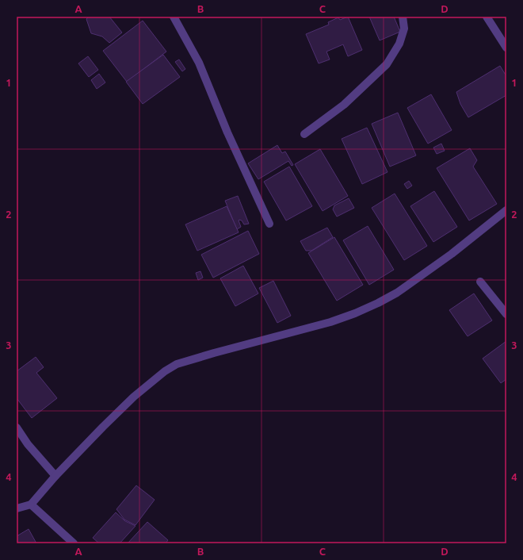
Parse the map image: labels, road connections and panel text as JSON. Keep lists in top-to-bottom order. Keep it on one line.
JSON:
{"grid":{"columns":["A","B","C","D"],"rows":["1","2","3","4"]}}
